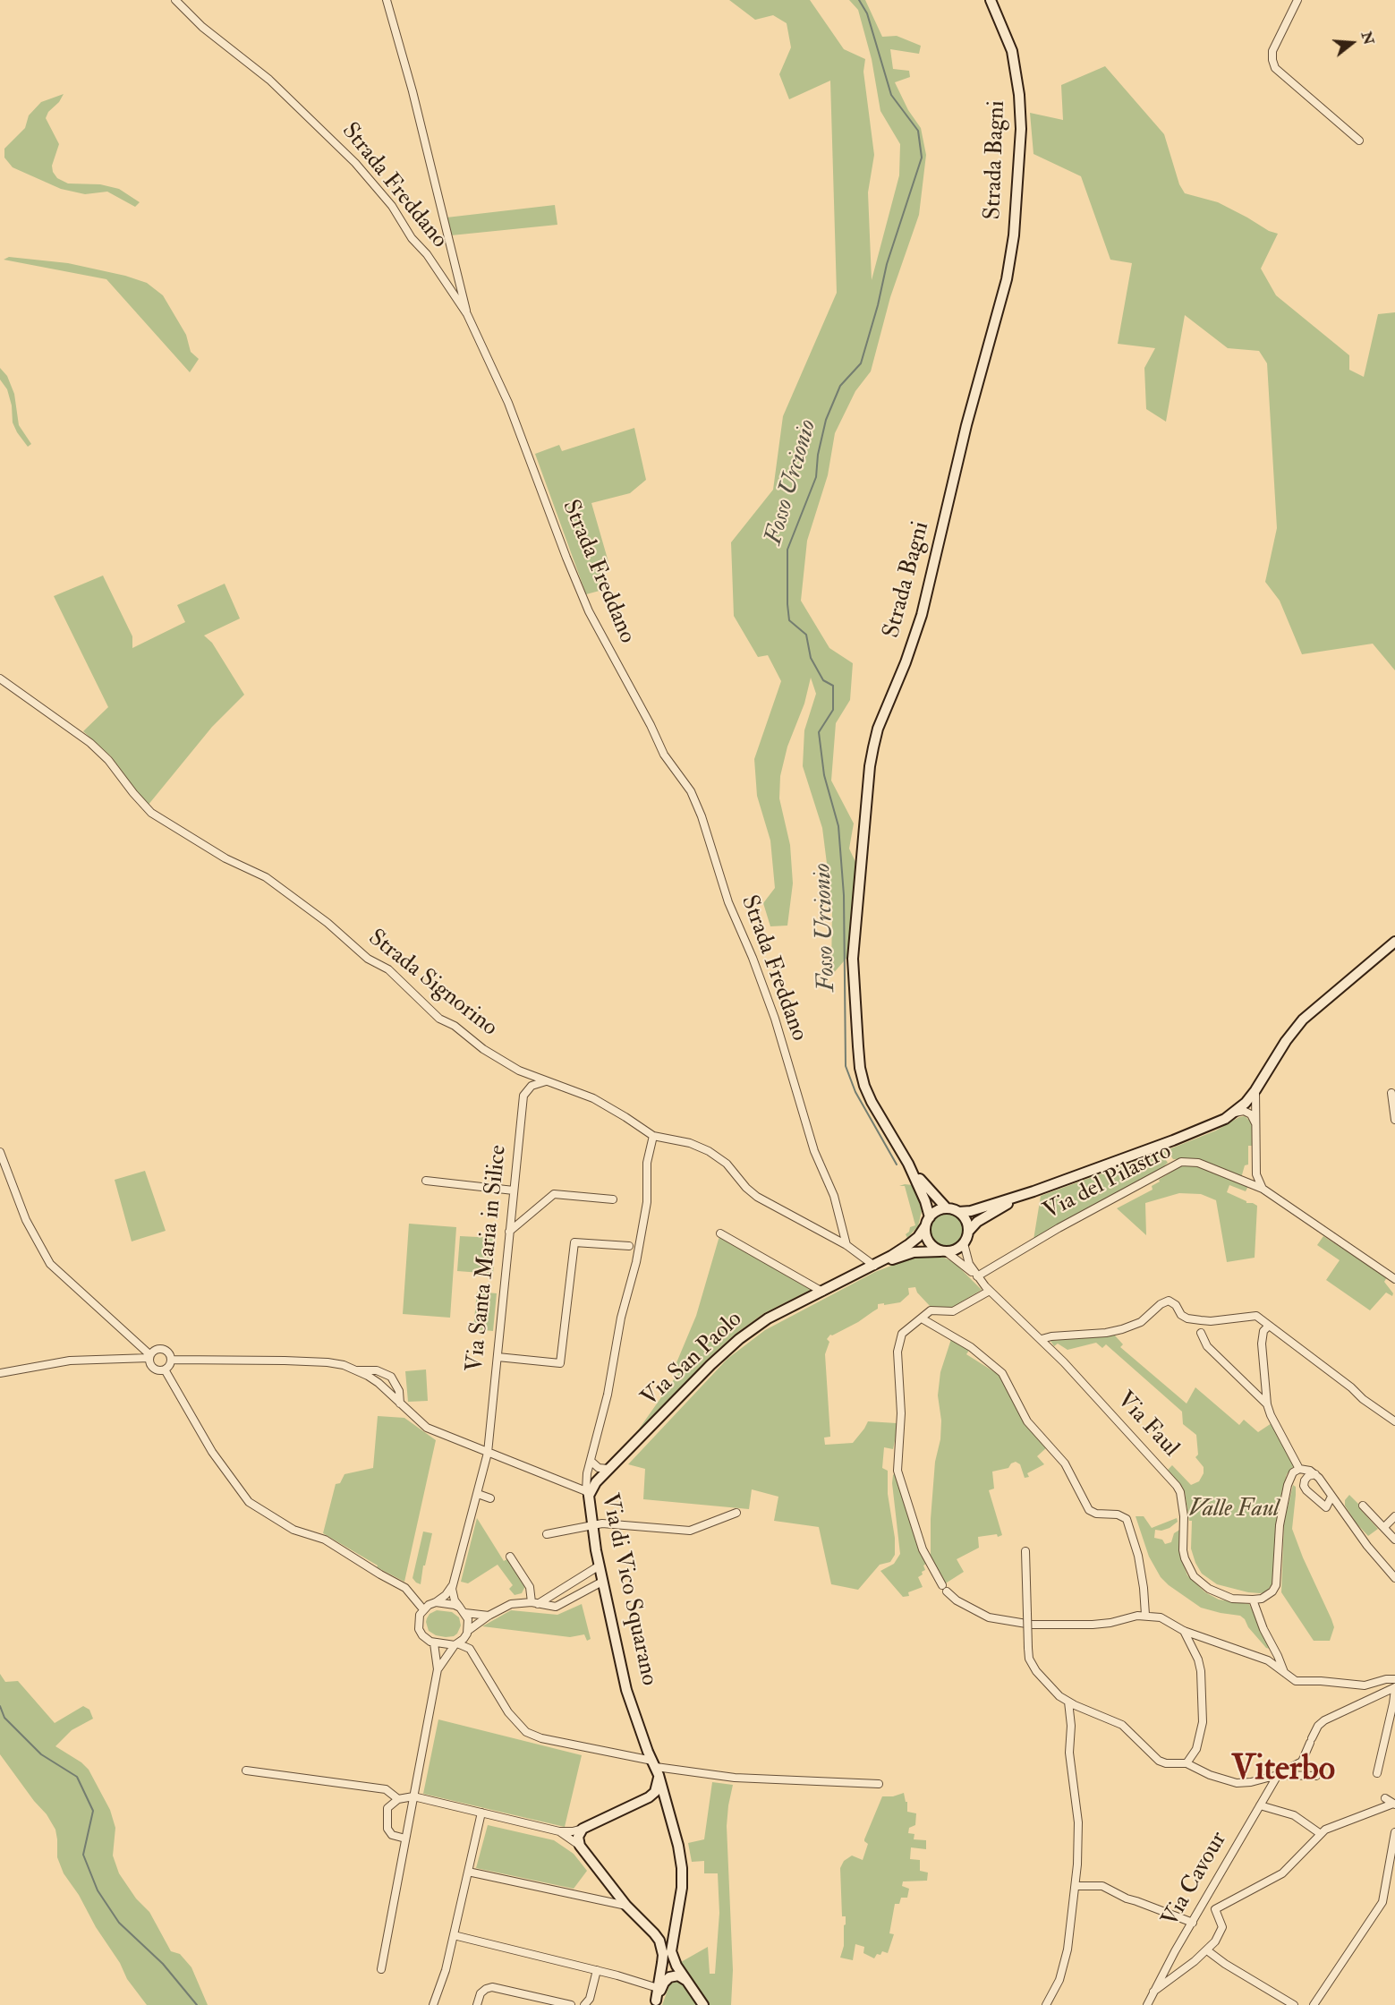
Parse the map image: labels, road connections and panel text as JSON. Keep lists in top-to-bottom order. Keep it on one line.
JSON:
{"streets":{"main road":["Strada Bagni","Via San Paolo","Via di Vico Squarano"],"street":["Strada Freddano","Strada Signorino","Via del Pilastro","Via Santa Maria in Silice","Via Faul","Via Cavour"]},"crossings":[["Strada Bagni","Via San Paolo"],["Strada Bagni","Via Faul"],["Strada Freddano","Strada Signorino"],["Strada Signorino","Via Santa Maria in Silice"],["Strada Signorino","Via San Paolo"],["Strada Signorino","Via di Vico Squarano"],["Via del Pilastro","Via Faul"],["Via San Paolo","Via Faul"],["Via San Paolo","Via di Vico Squarano"]],"districts":["Viterbo"],"water":["Fosso Urcionio"],"parks":["Valle Faul"],"north":"right"}
